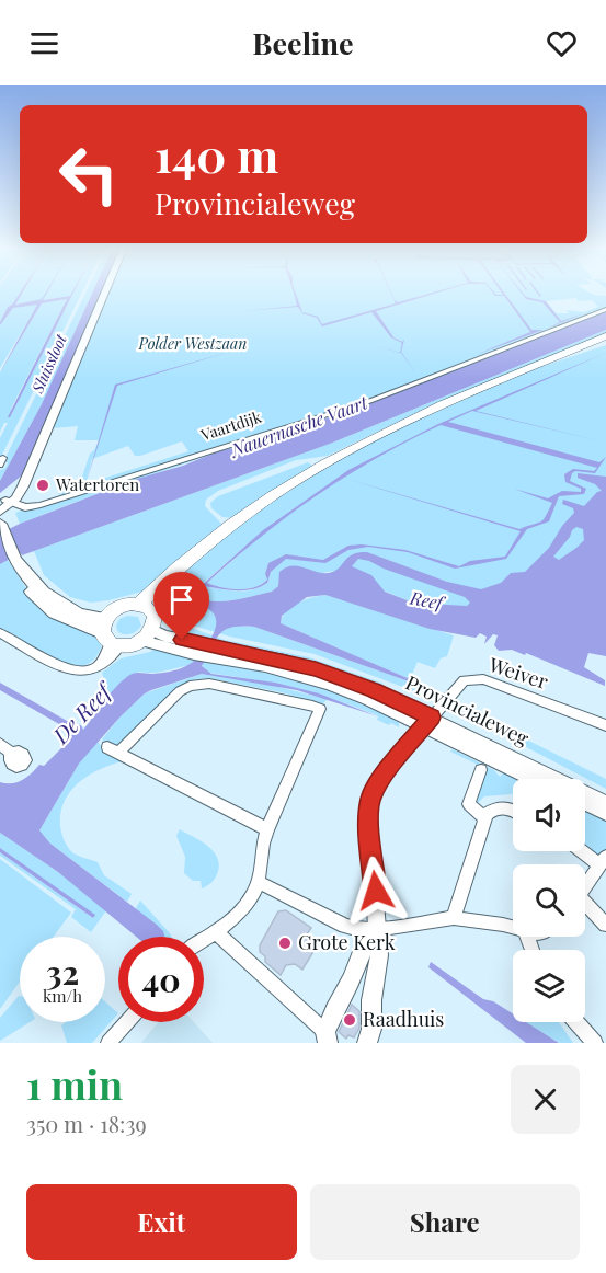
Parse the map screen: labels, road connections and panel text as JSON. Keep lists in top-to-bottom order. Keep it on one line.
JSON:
{"streets":{"street":["Vaartdijk","Weiver","Provincialeweg"]},"crossings":[["Weiver","Provincialeweg"]],"water":["Sluissloot","Nauernasche Vaart","Reef","De Reef"],"parks":["Polder Westzaan"],"places":["Watertoren","Grote Kerk","Raadhuis"],"page":{"header":"Beeline","turn":["140 m","Provincialeweg"],"speed":"32 km/h","limit":"40","heading":["1 min","350 m · 18:39"],"buttons":["Exit","Share"]}}
